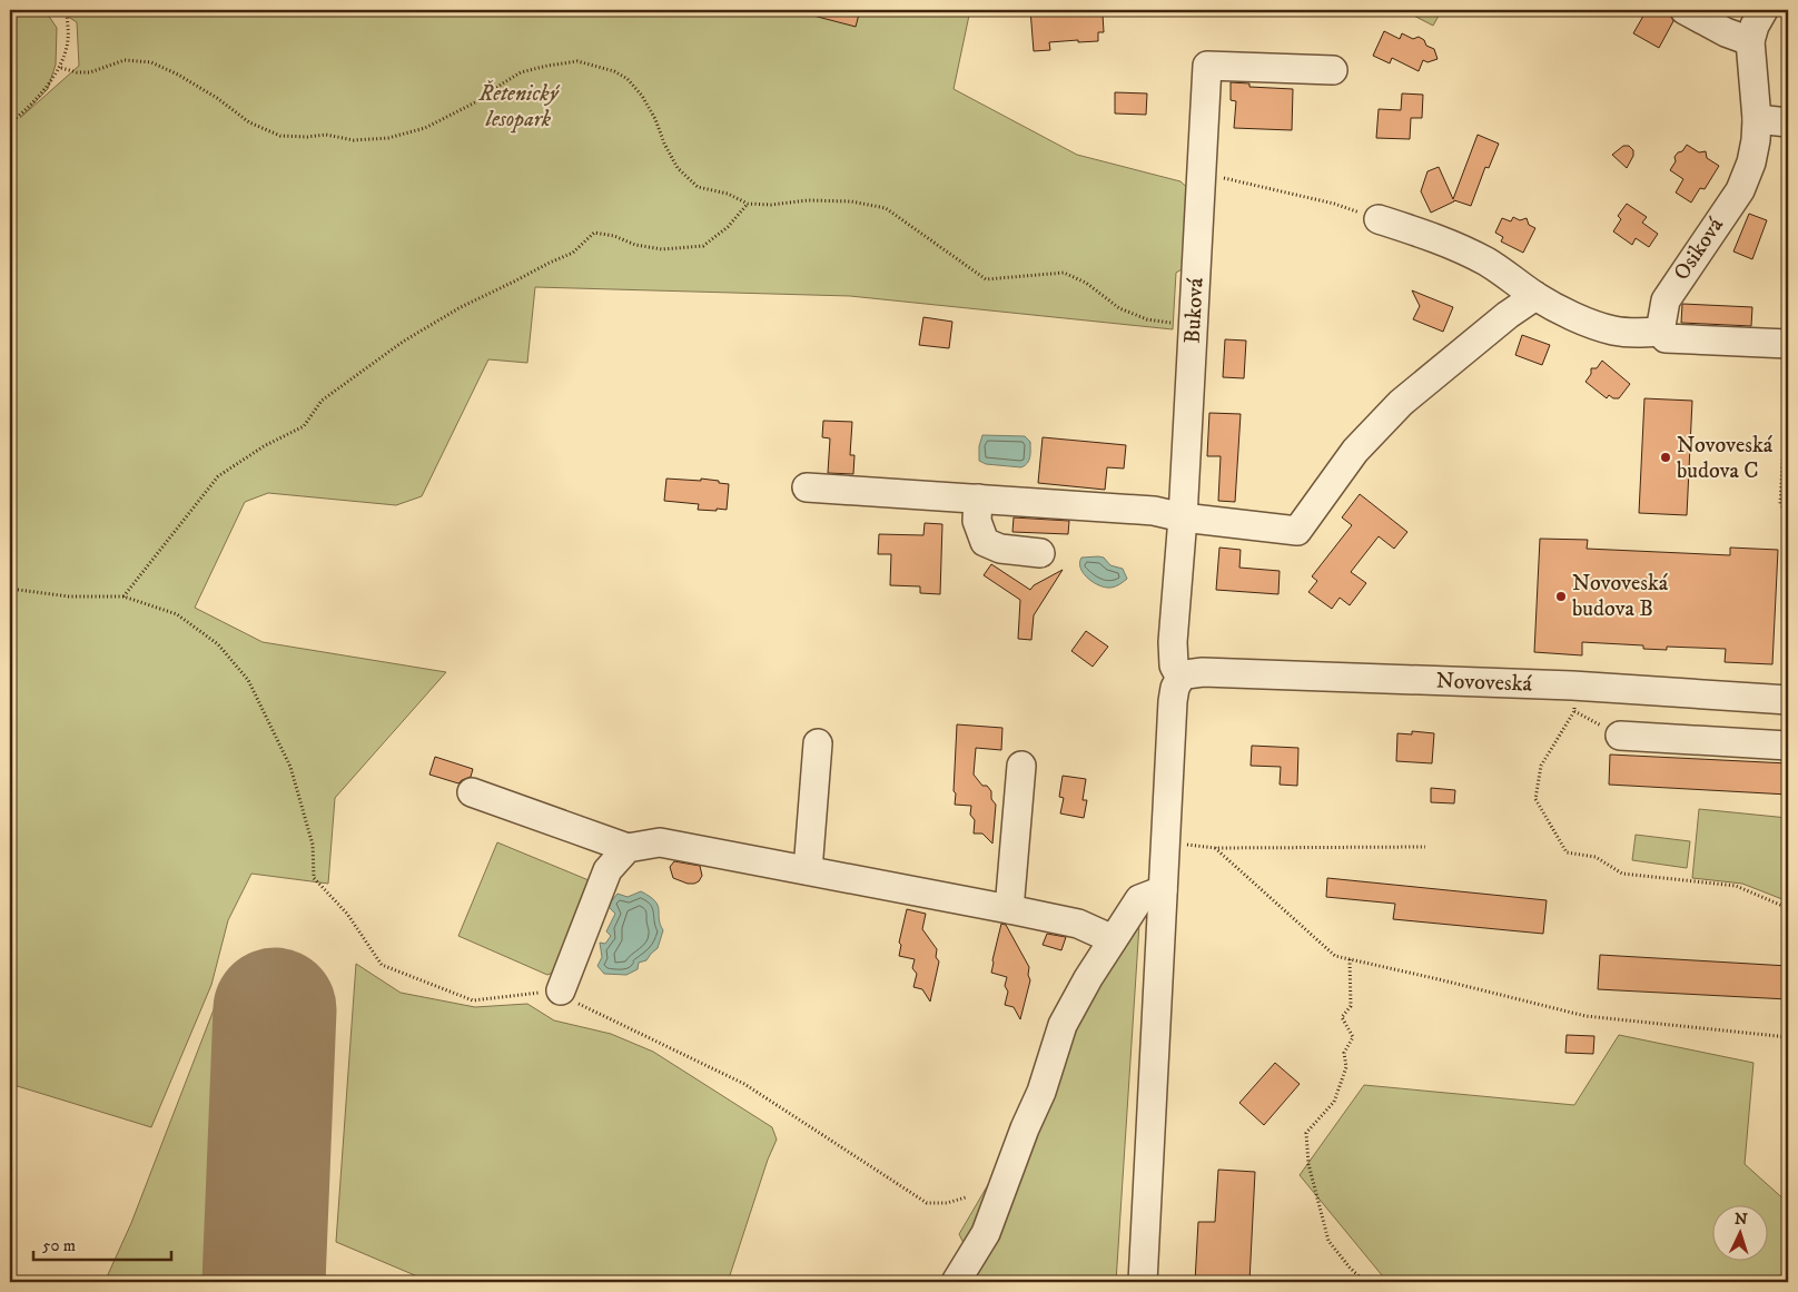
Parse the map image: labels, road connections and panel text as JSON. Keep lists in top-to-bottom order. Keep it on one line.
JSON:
{"streets":{"street":["Osiková","Buková","Novoveská"]},"crossings":[["Buková","Novoveská"]],"parks":["Řetenický lesopark"],"places":["Novoveská budova C","Novoveská budova B"],"scale_bar":"50 m","north":"top"}
